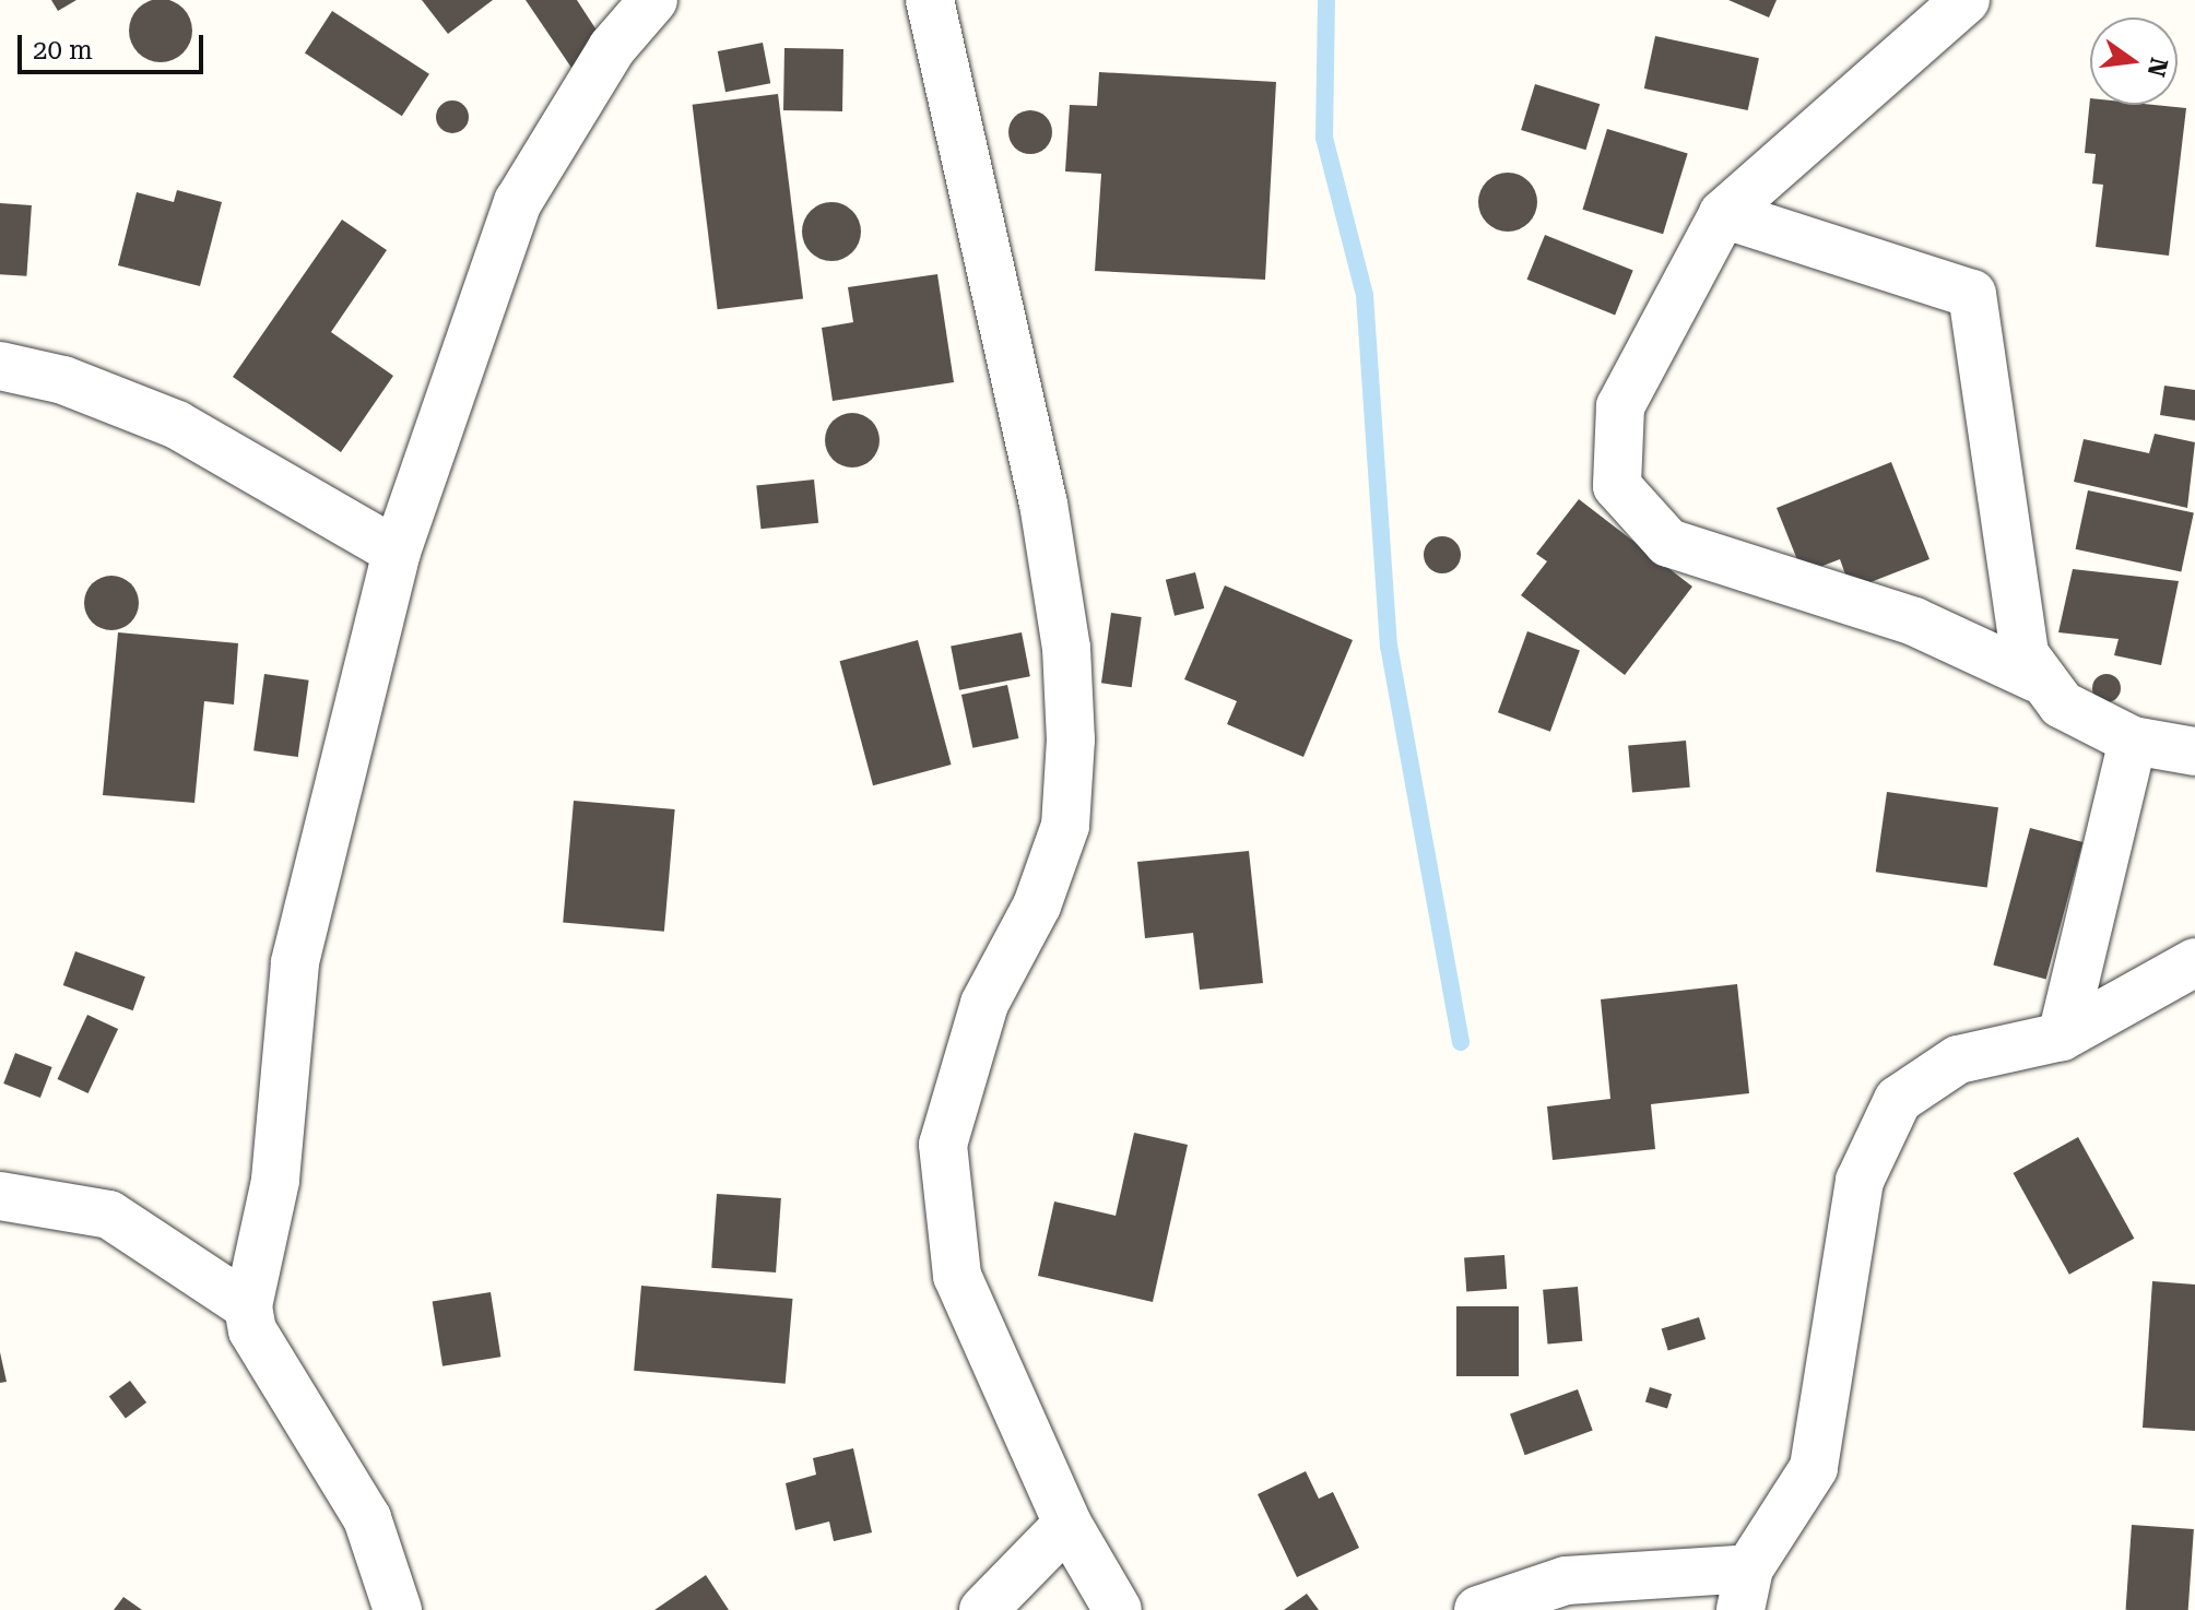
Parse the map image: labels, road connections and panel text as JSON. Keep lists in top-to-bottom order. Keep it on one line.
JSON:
{"scale_bar":"20 m","north":"right"}
